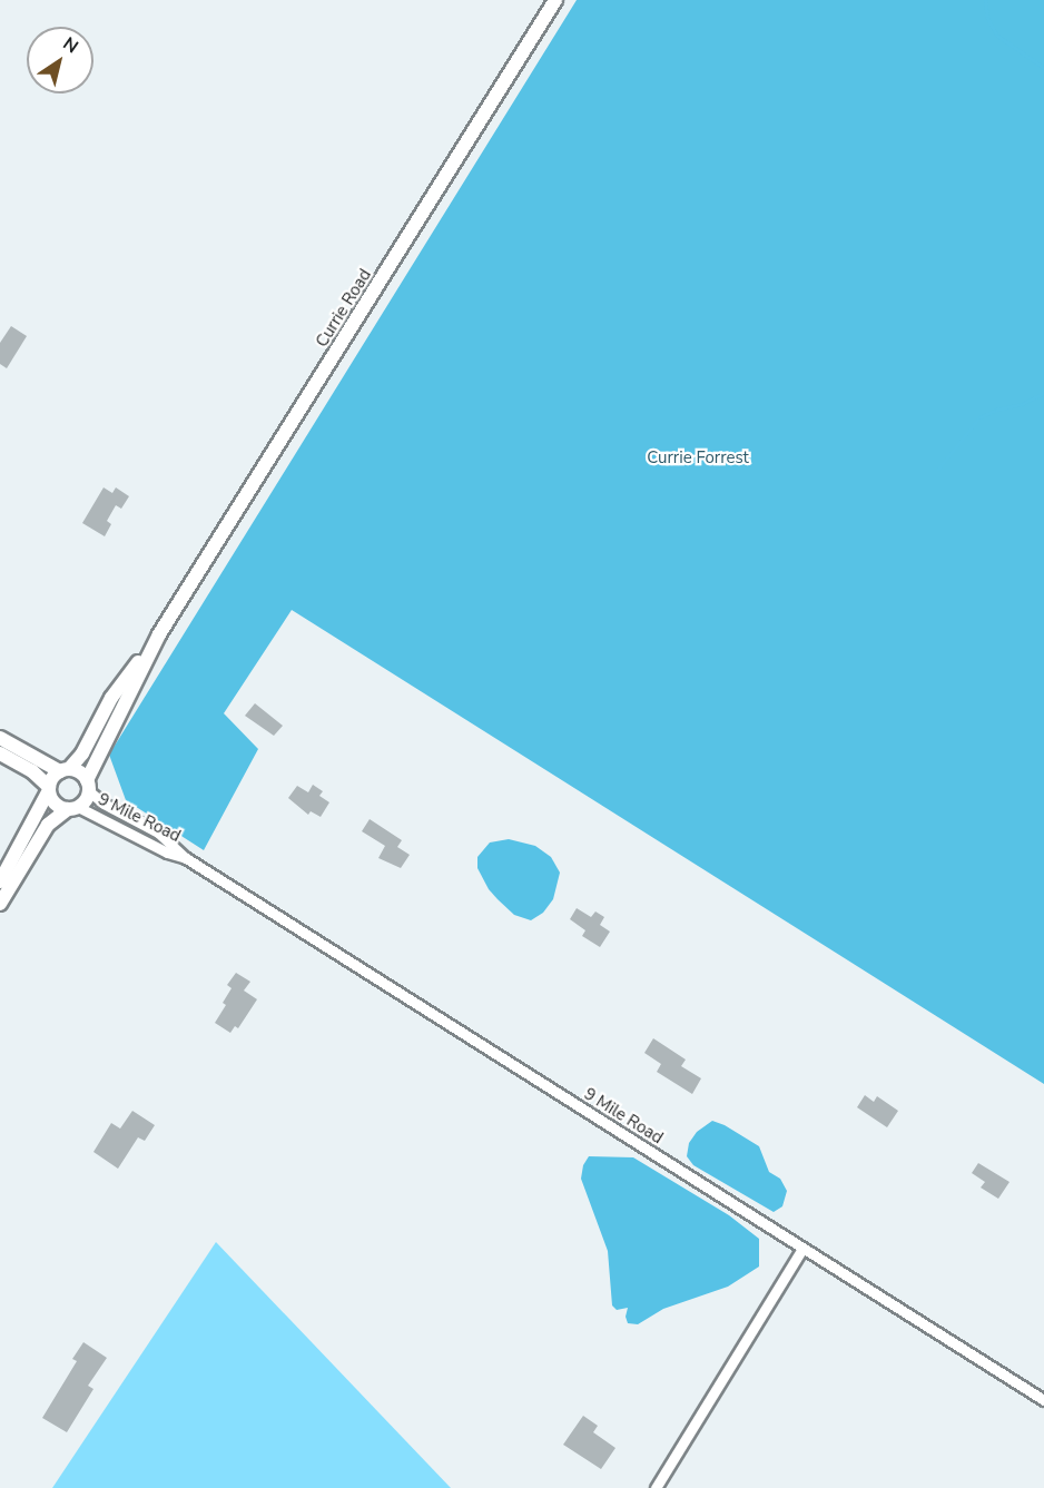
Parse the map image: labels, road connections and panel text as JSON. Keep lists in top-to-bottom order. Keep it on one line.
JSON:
{"streets":{"street":["Currie Road","9 Mile Road"]},"crossings":[["Currie Road","9 Mile Road"]],"parks":["Currie Forrest"],"north":"top right"}
